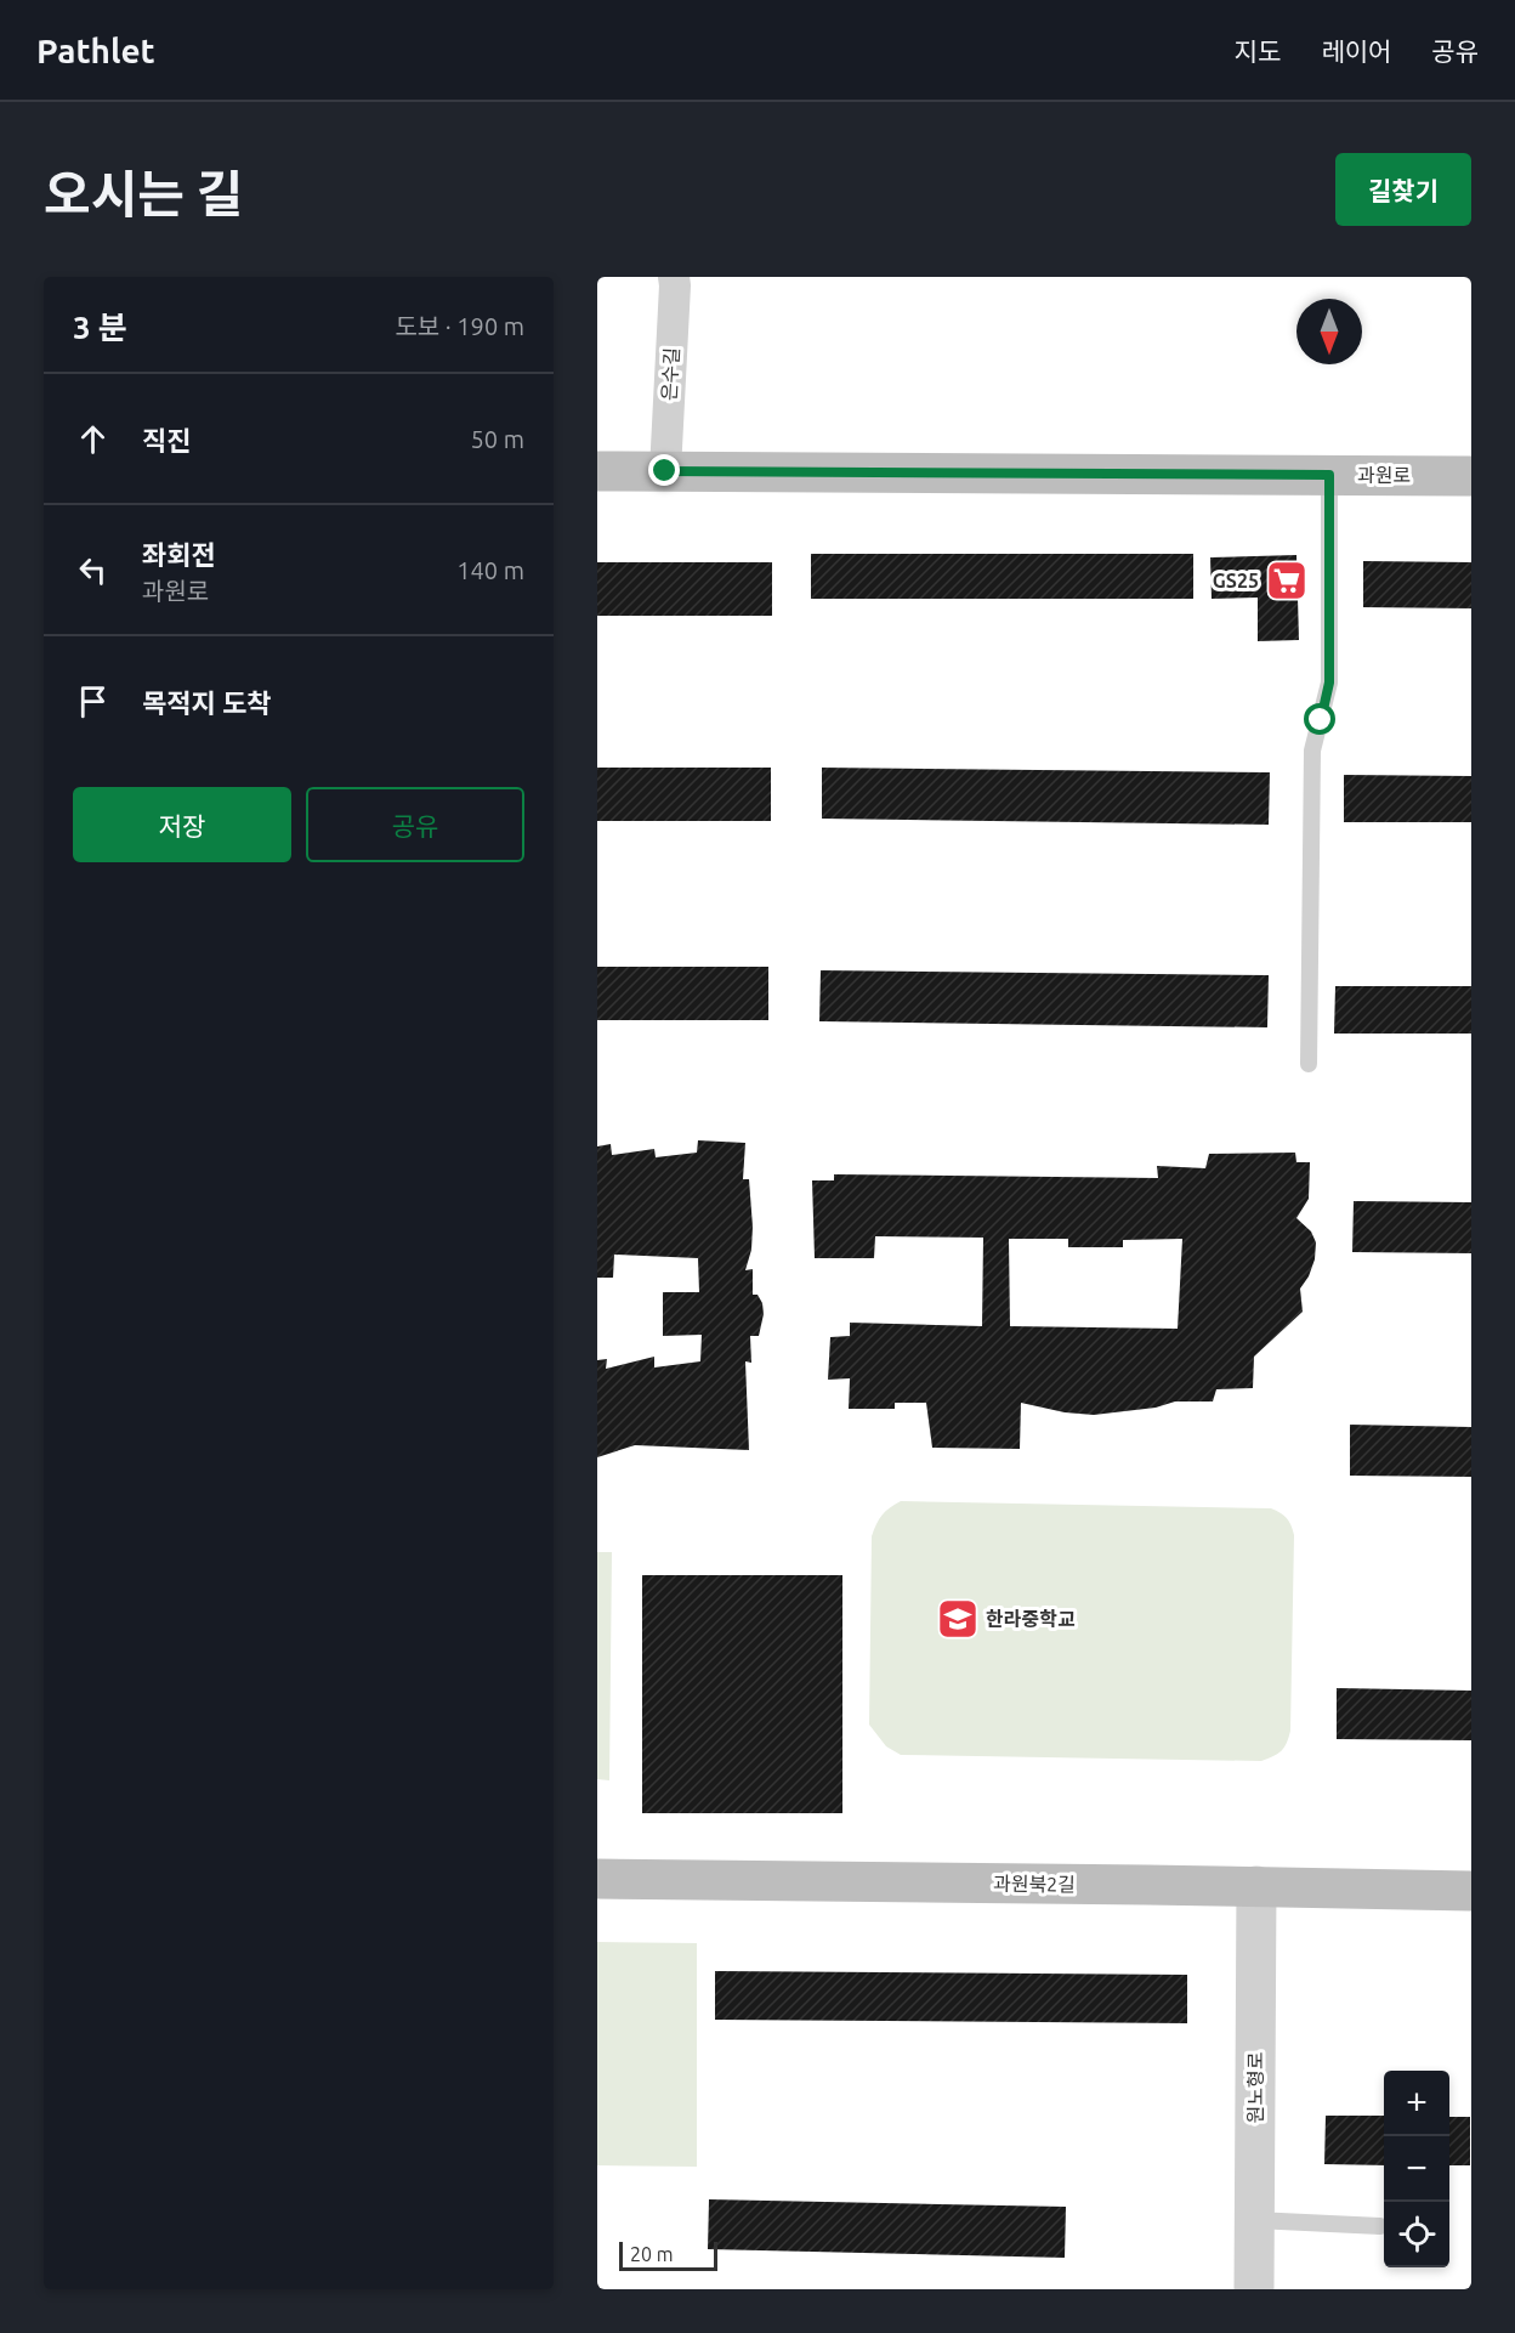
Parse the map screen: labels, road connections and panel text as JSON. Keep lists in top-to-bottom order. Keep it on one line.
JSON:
{"streets":{"main road":["과원로","과원북2길"],"street":["은수길","원노형로"]},"crossings":[["은수길","과원로"],["과원북2길","원노형로"]],"places":{"supermarket":["GS25"],"school or university":["한라중학교"]},"scale_bar":"20 m","north":"bottom","page":{"header":"Pathlet","nav":["지도","레이어","공유"],"title":"오시는 길","buttons":["길찾기",["저장","공유"]],"heading":["3 분","도보 · 190 m"],"list":[["직진","50 m"],["좌회전","과원로","140 m"],"목적지 도착"],"map_buttons":["+","−"],"scale":"20 m"}}
